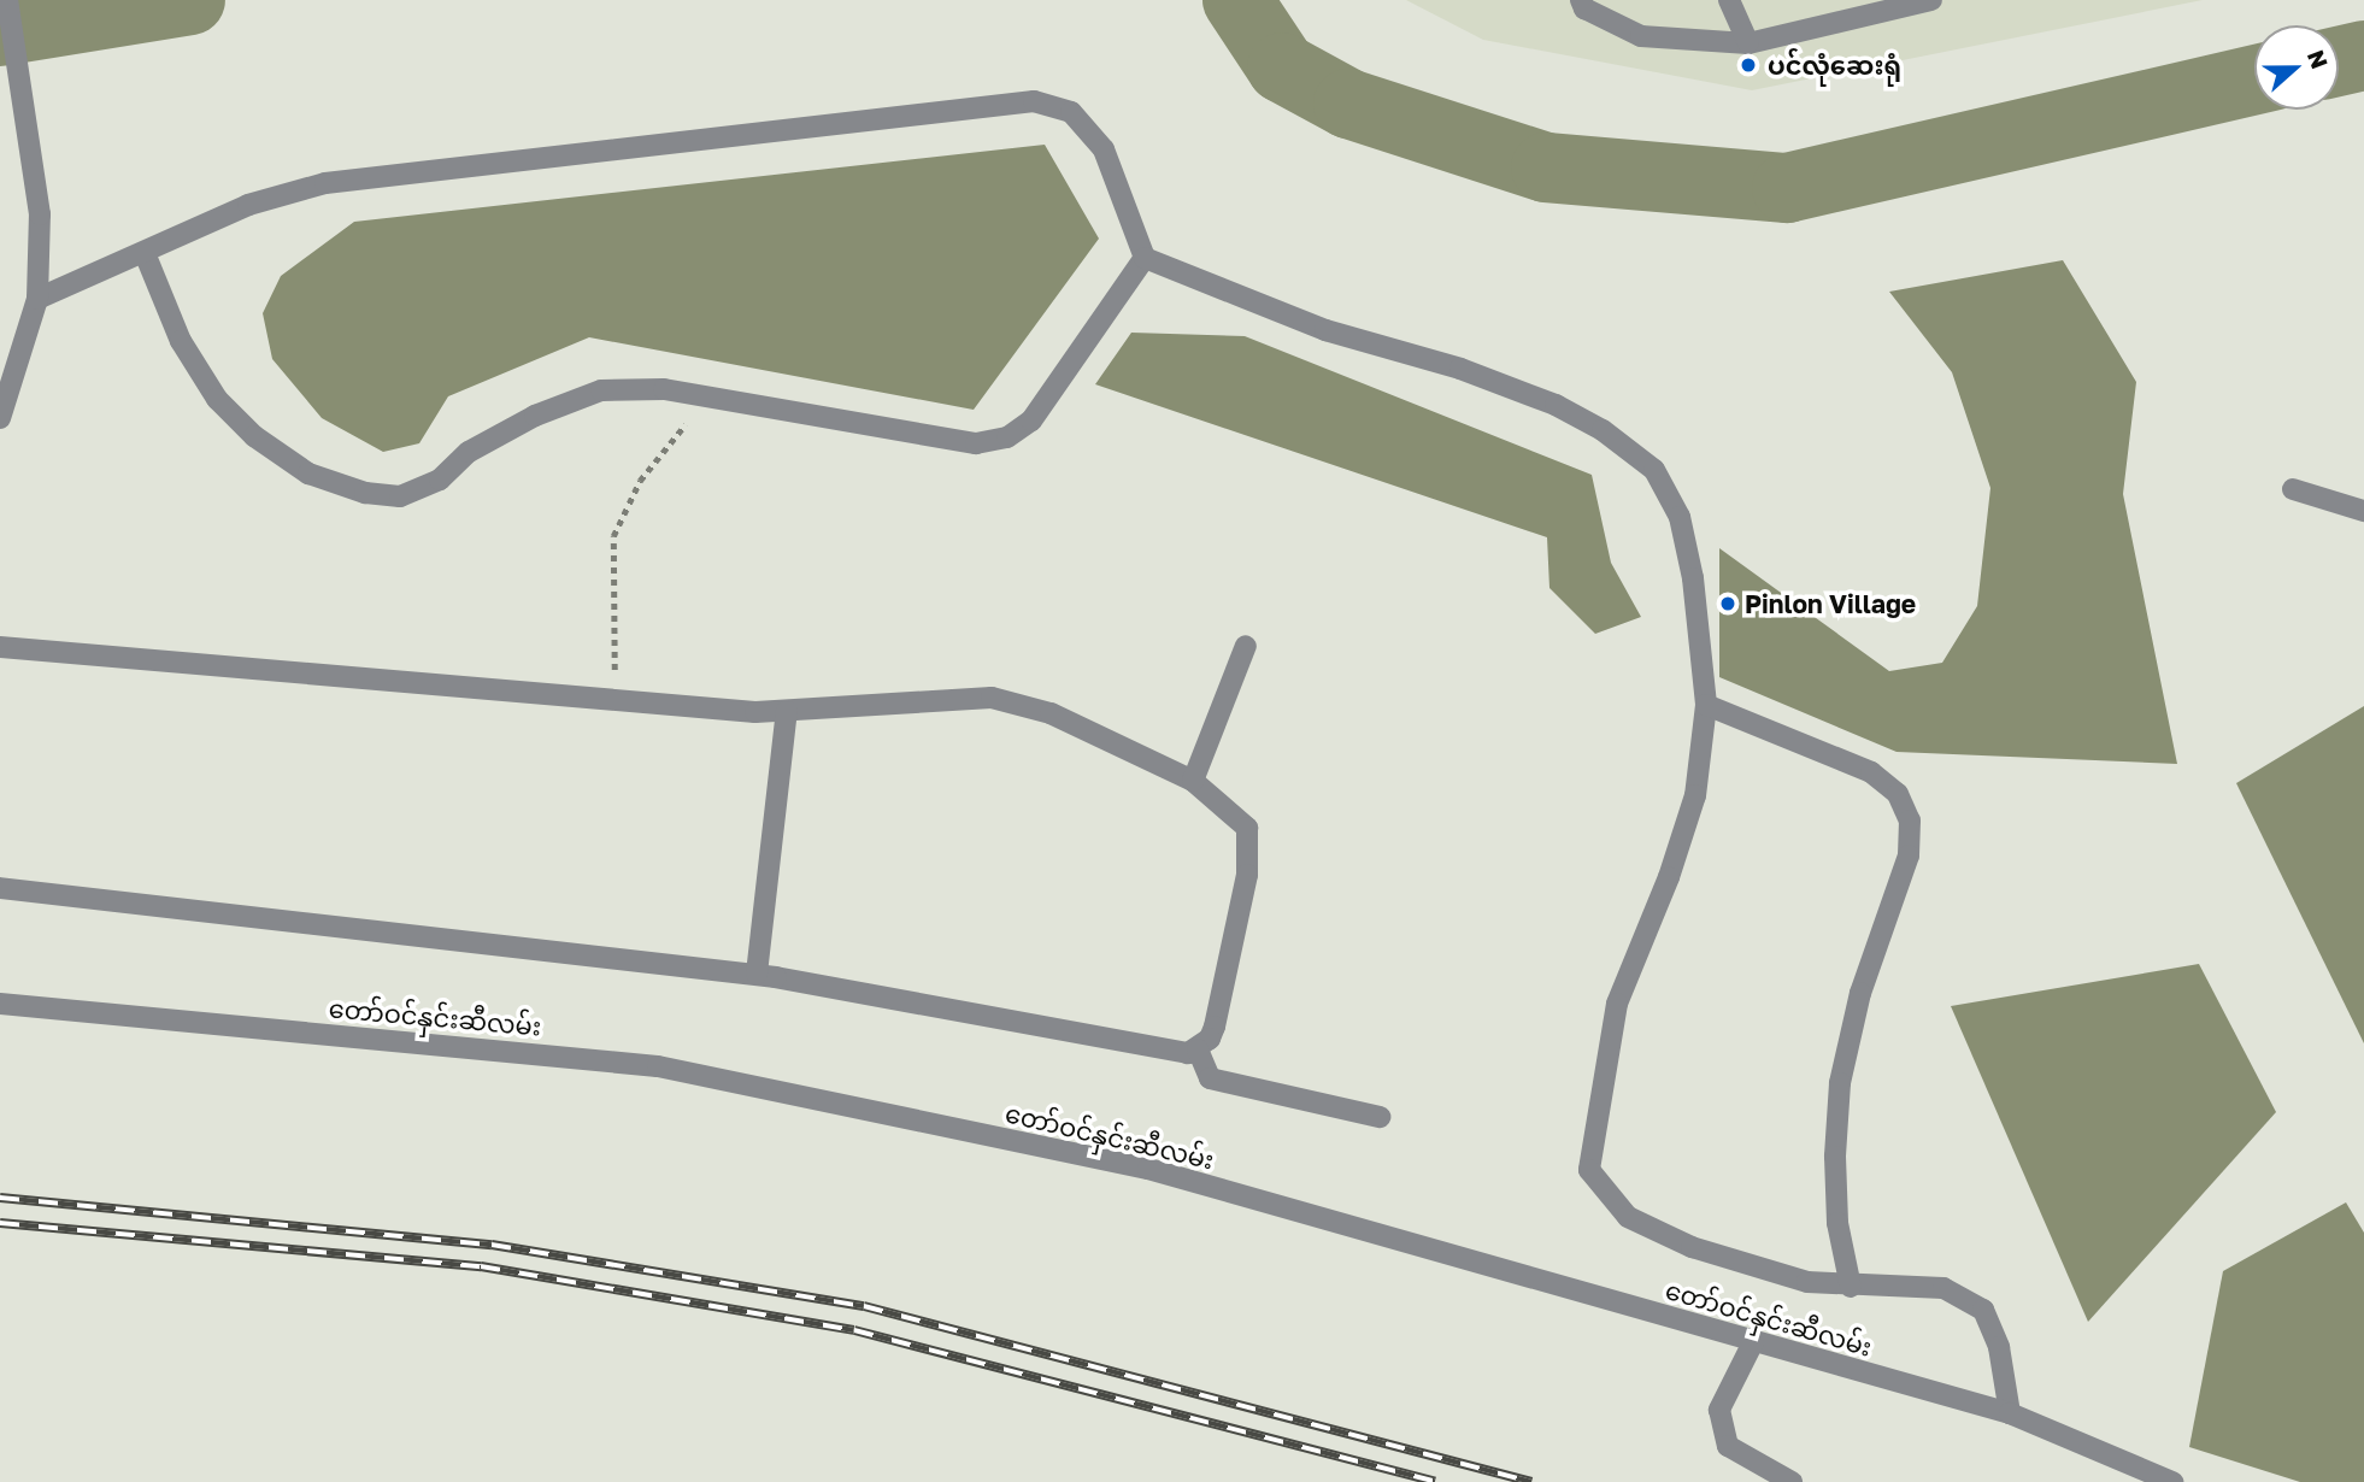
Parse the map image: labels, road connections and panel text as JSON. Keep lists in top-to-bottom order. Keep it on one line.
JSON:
{"streets":{"street":["တော်ဝင်နှင်းဆီလမ်း"]},"places":["ပင်လုံဆေးရုံ","Pinlon Village"],"north":"right"}
